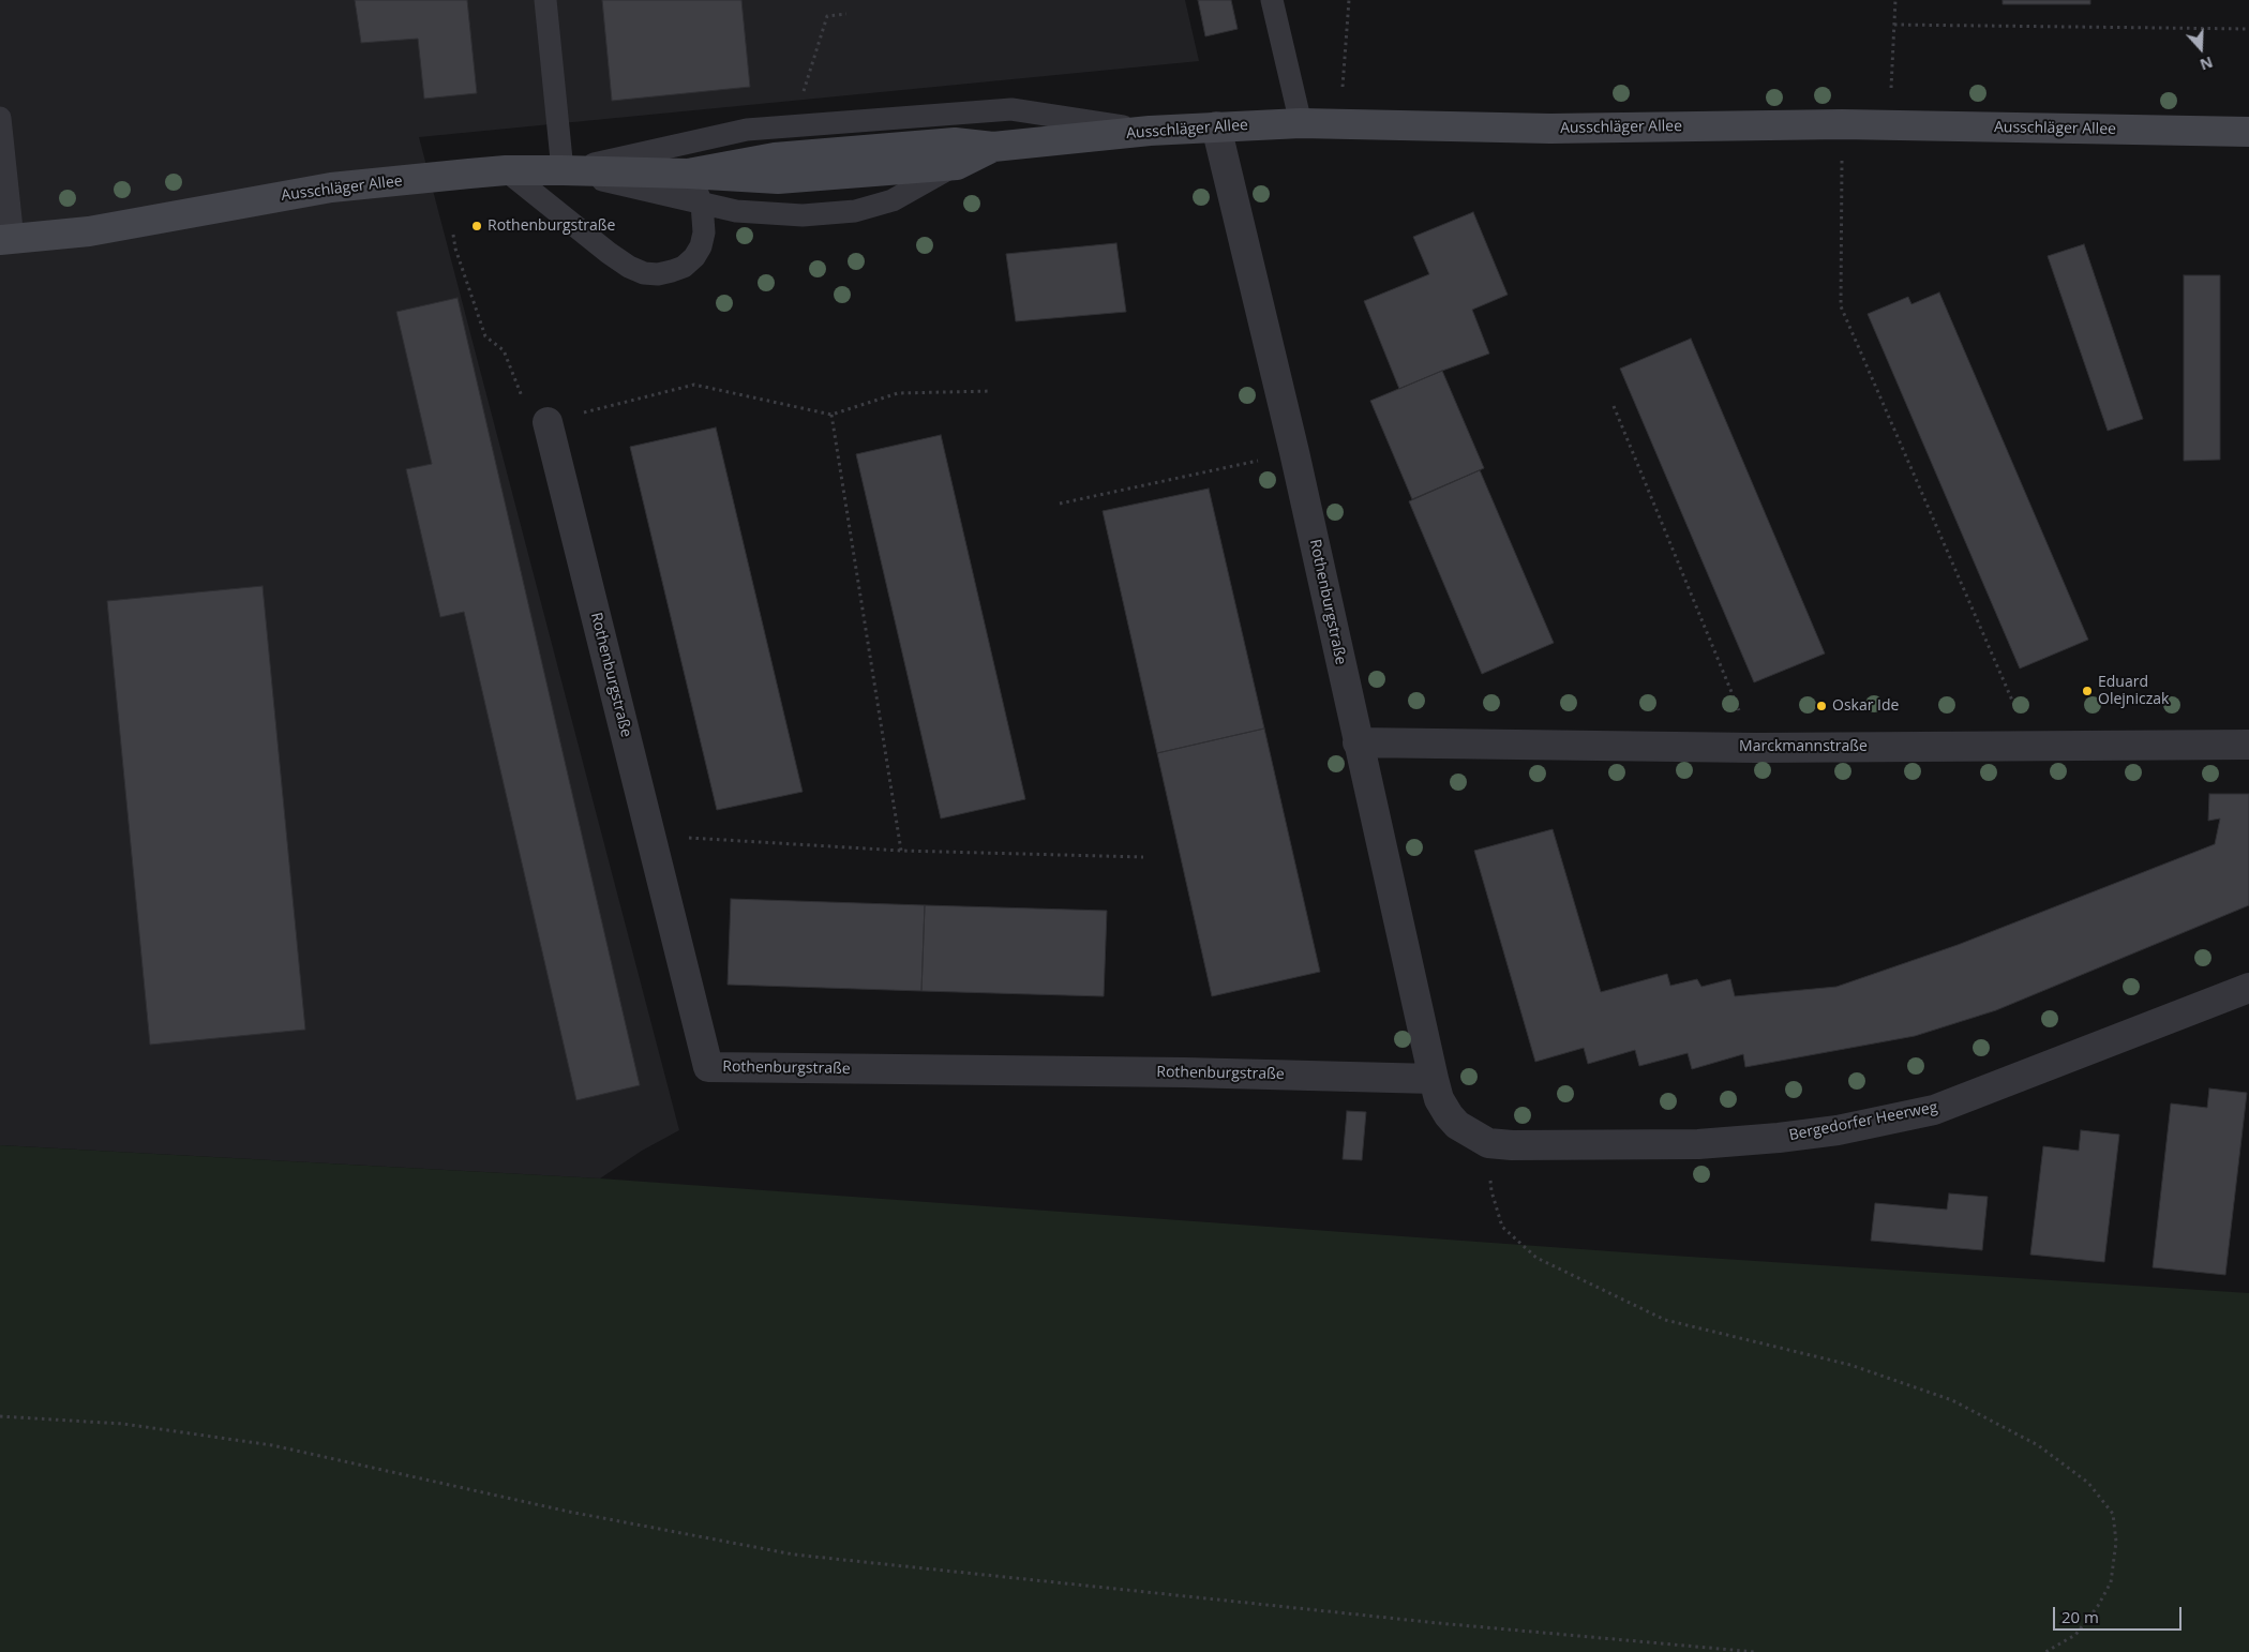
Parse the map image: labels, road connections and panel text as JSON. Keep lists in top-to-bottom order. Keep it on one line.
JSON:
{"streets":{"street":["Ausschläger Allee","Rothenburgstraße","Marckmannstraße","Bergedorfer Heerweg"]},"crossings":[["Ausschläger Allee","Rothenburgstraße"],["Rothenburgstraße","Marckmannstraße"],["Rothenburgstraße","Bergedorfer Heerweg"]],"places":["Rothenburgstraße","Eduard Olejniczak","Oskar Ide"],"scale_bar":"20 m","north":"bottom"}
